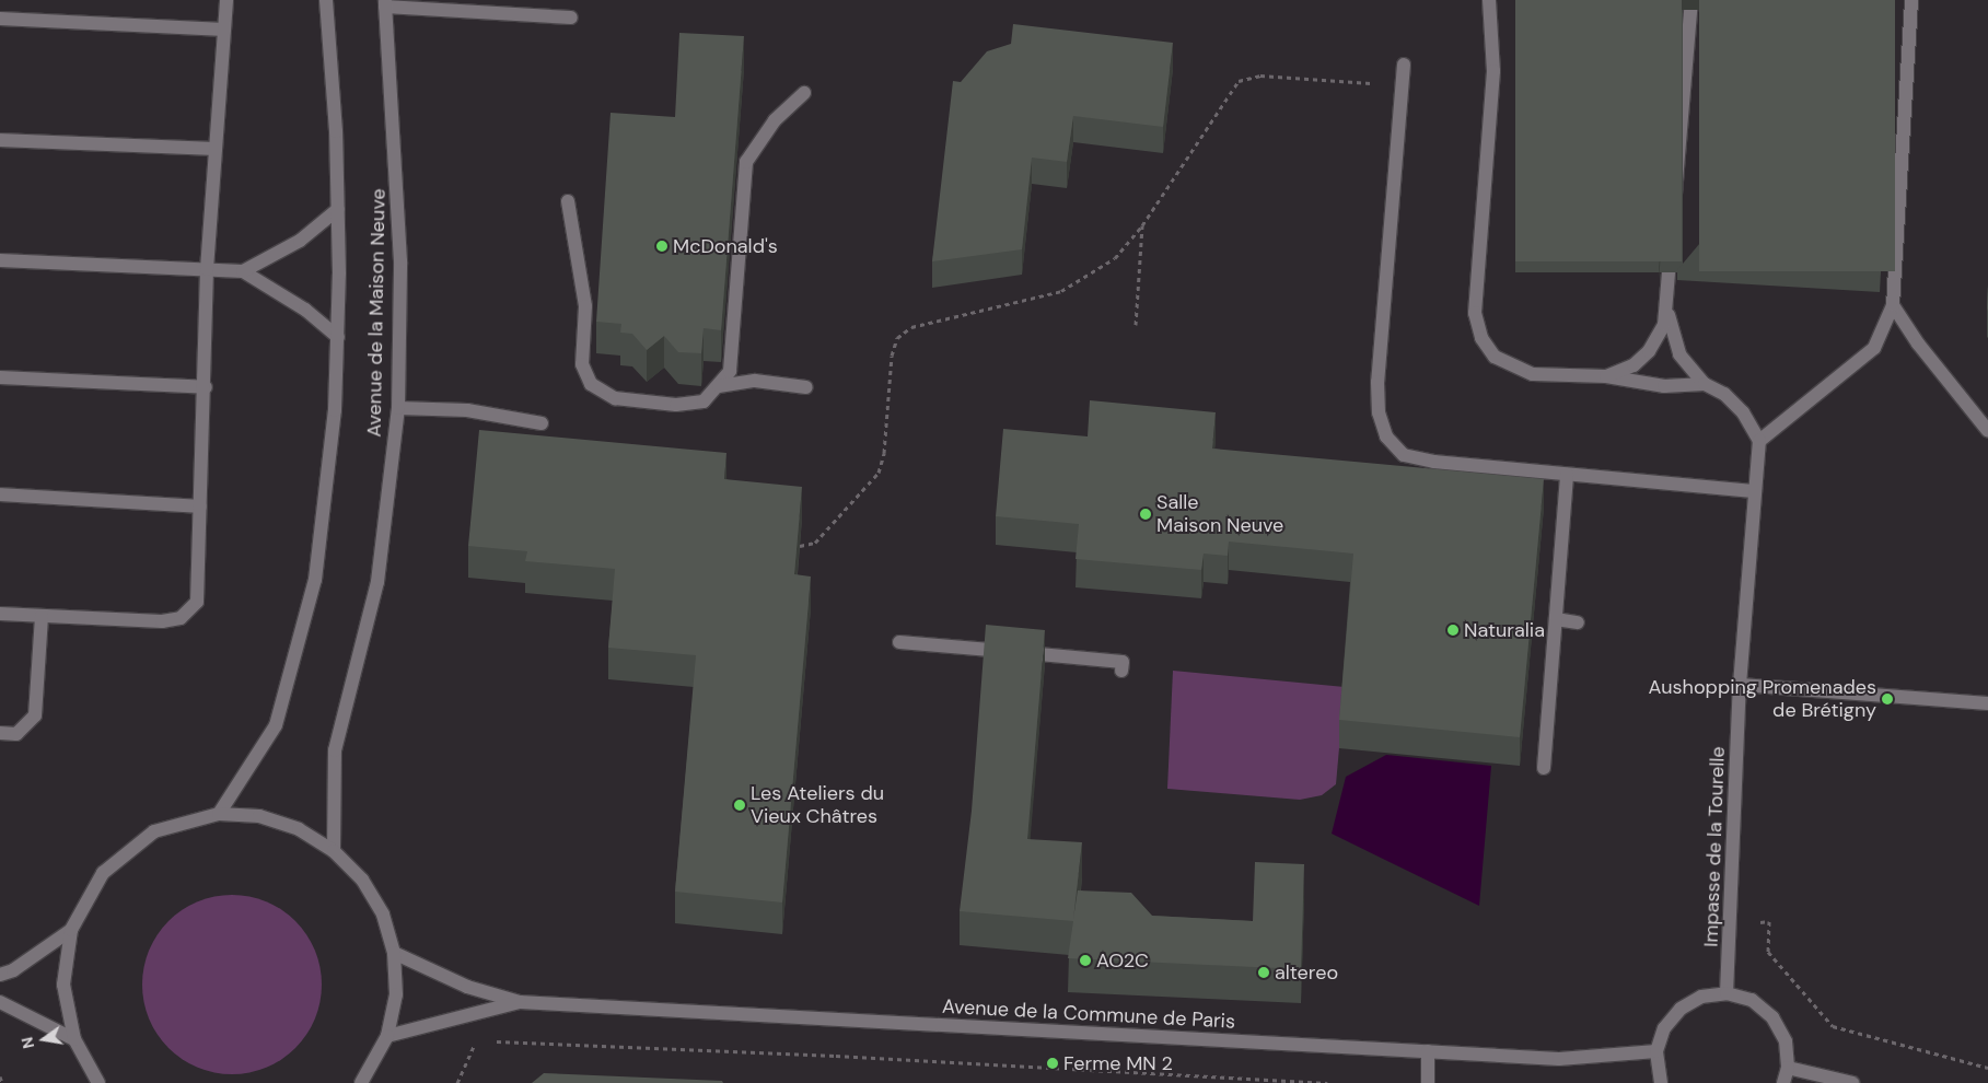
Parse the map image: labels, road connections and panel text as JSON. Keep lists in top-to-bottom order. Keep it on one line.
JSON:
{"streets":{"street":["Avenue de la Maison Neuve","Impasse de la Tourelle","Avenue de la Commune de Paris"]},"places":["McDonald's","Salle Maison Neuve","Naturalia","Aushopping Promenades de Brétigny","Les Ateliers du Vieux Châtres","AO2C","altereo","Ferme MN 2"],"north":"left"}
